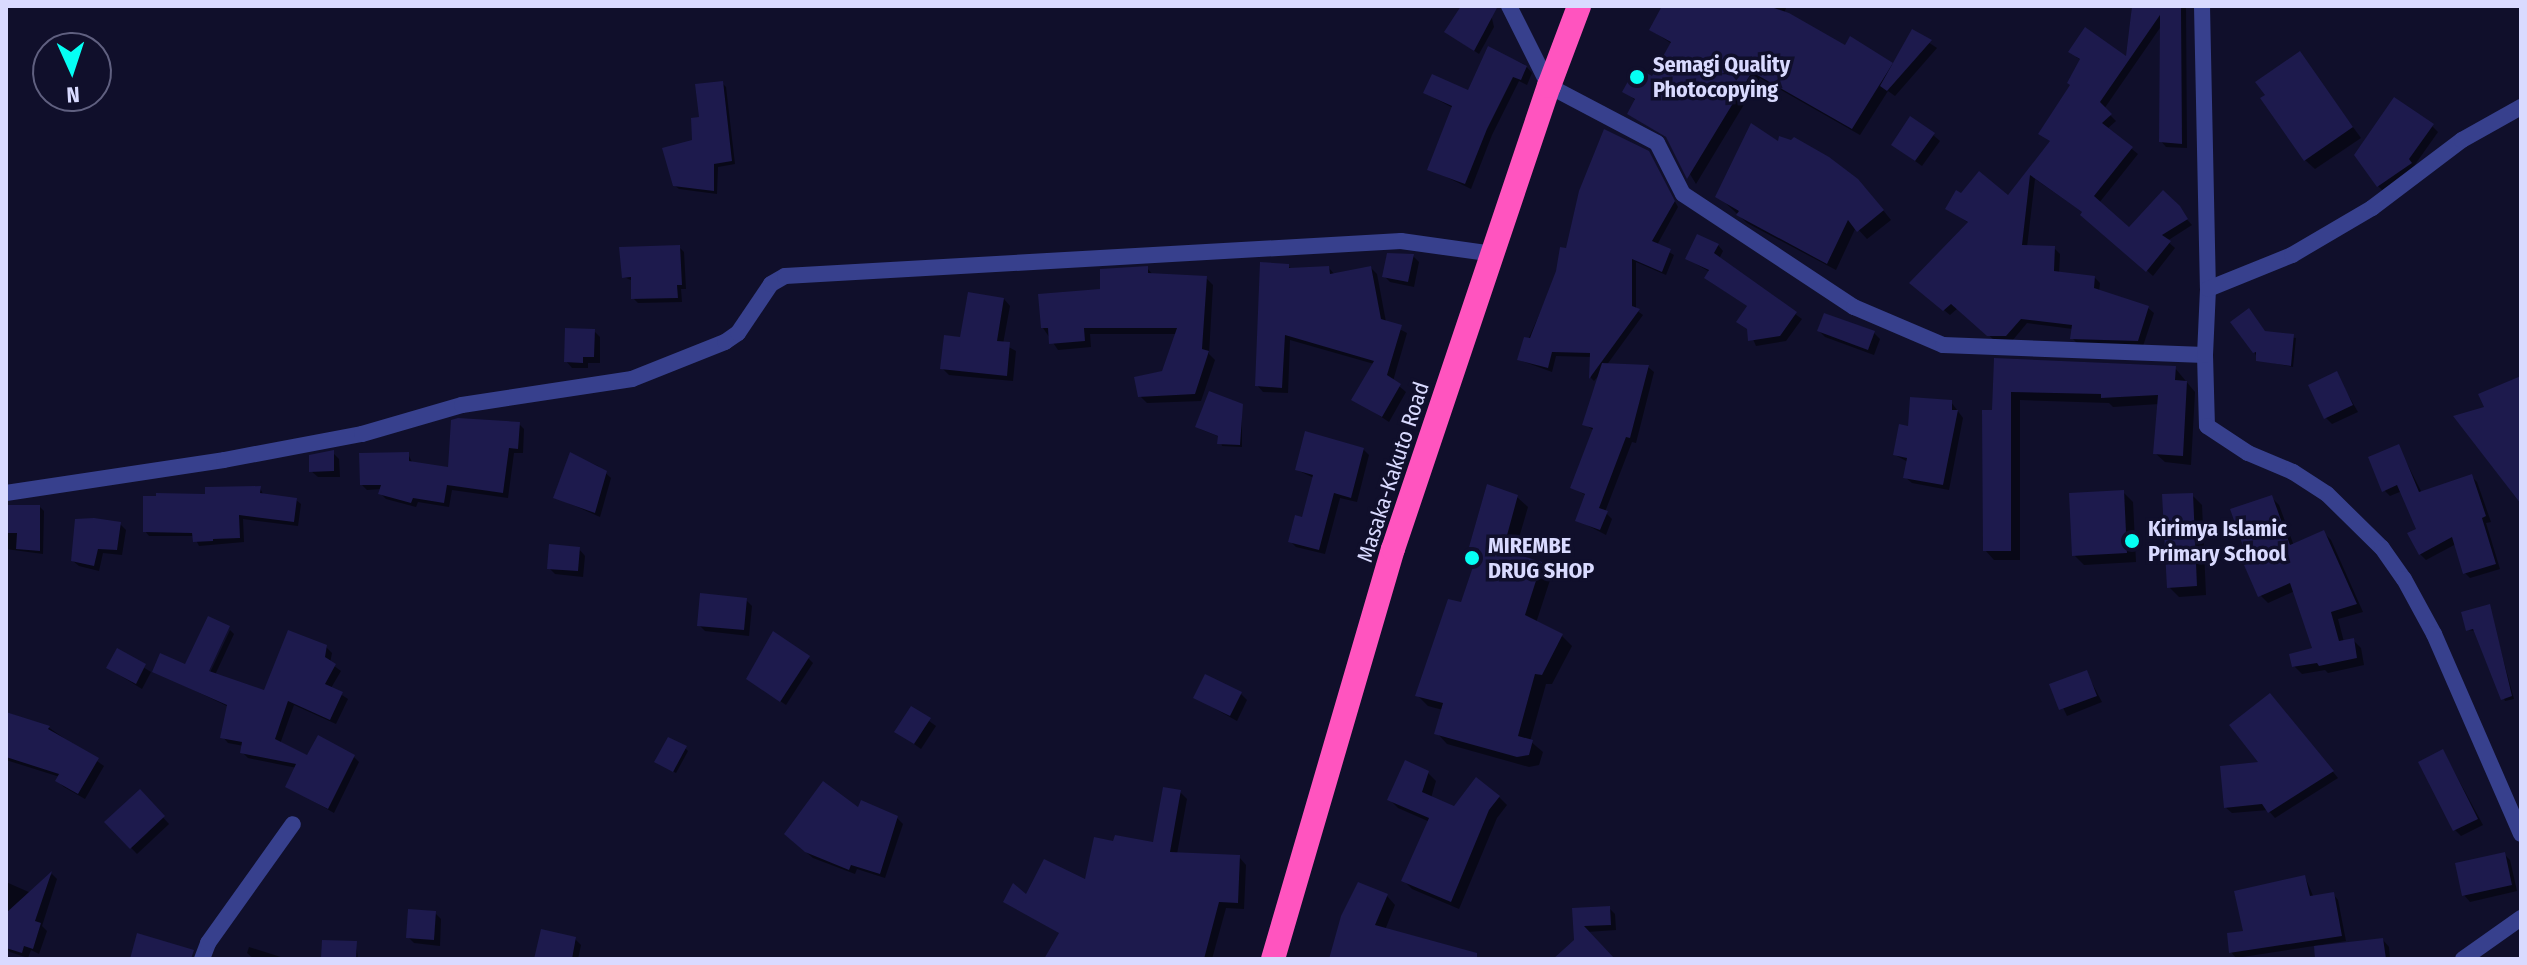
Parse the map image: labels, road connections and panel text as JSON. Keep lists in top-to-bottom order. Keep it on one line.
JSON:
{"streets":{"highway":["Masaka-Kakuto Road"]},"places":["Semagi Quality Photocopying","Kirimya Islamic Primary School","MIREMBE DRUG SHOP"],"north":"bottom"}
